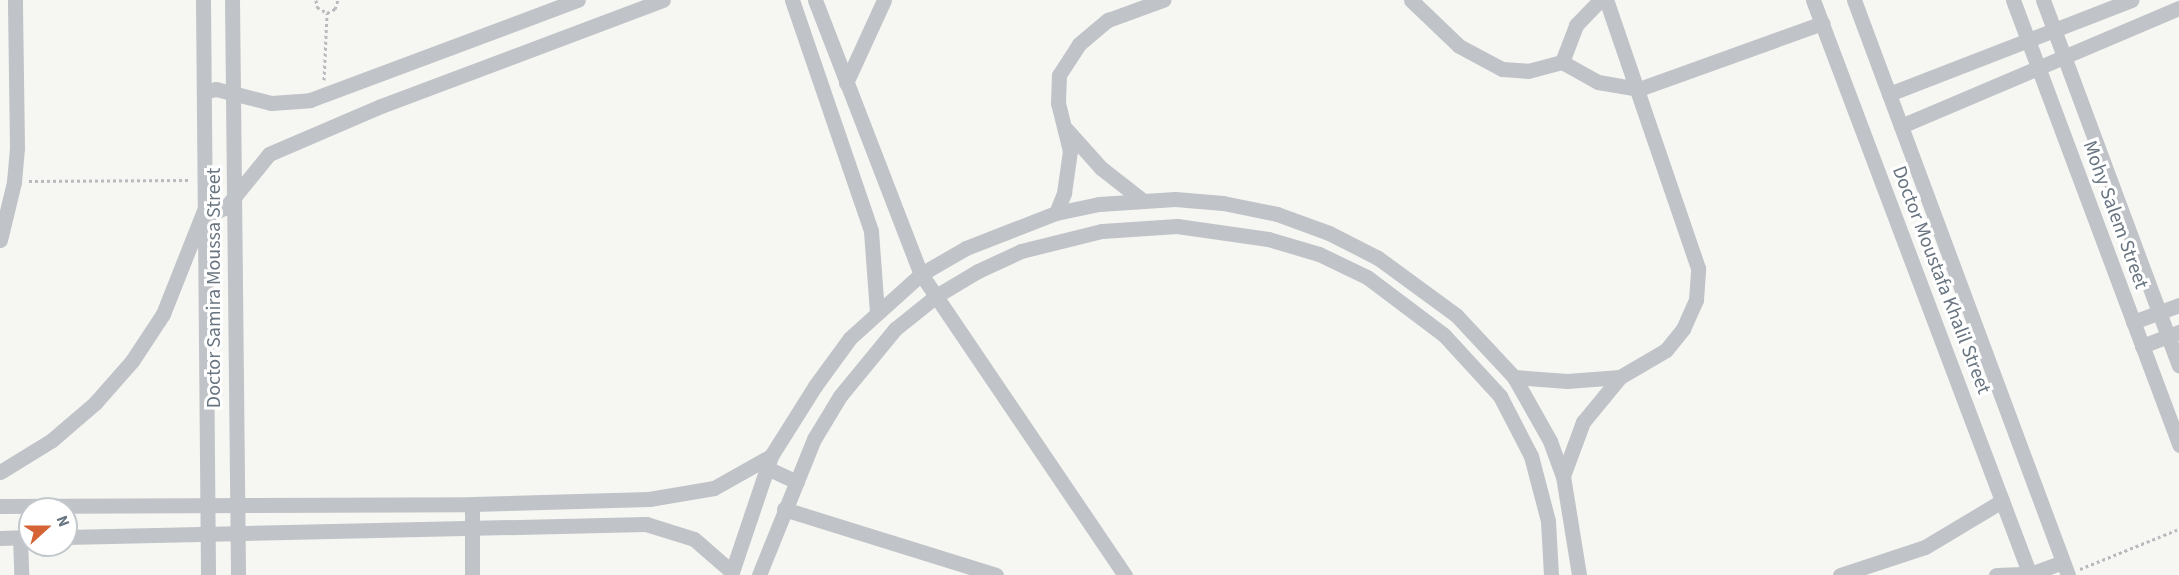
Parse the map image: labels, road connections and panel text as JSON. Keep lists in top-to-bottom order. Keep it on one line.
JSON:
{"streets":{"street":["Mohy Salem Street","Doctor Moustafa Khalil Street","Doctor Samira Moussa Street"]},"north":"right"}
